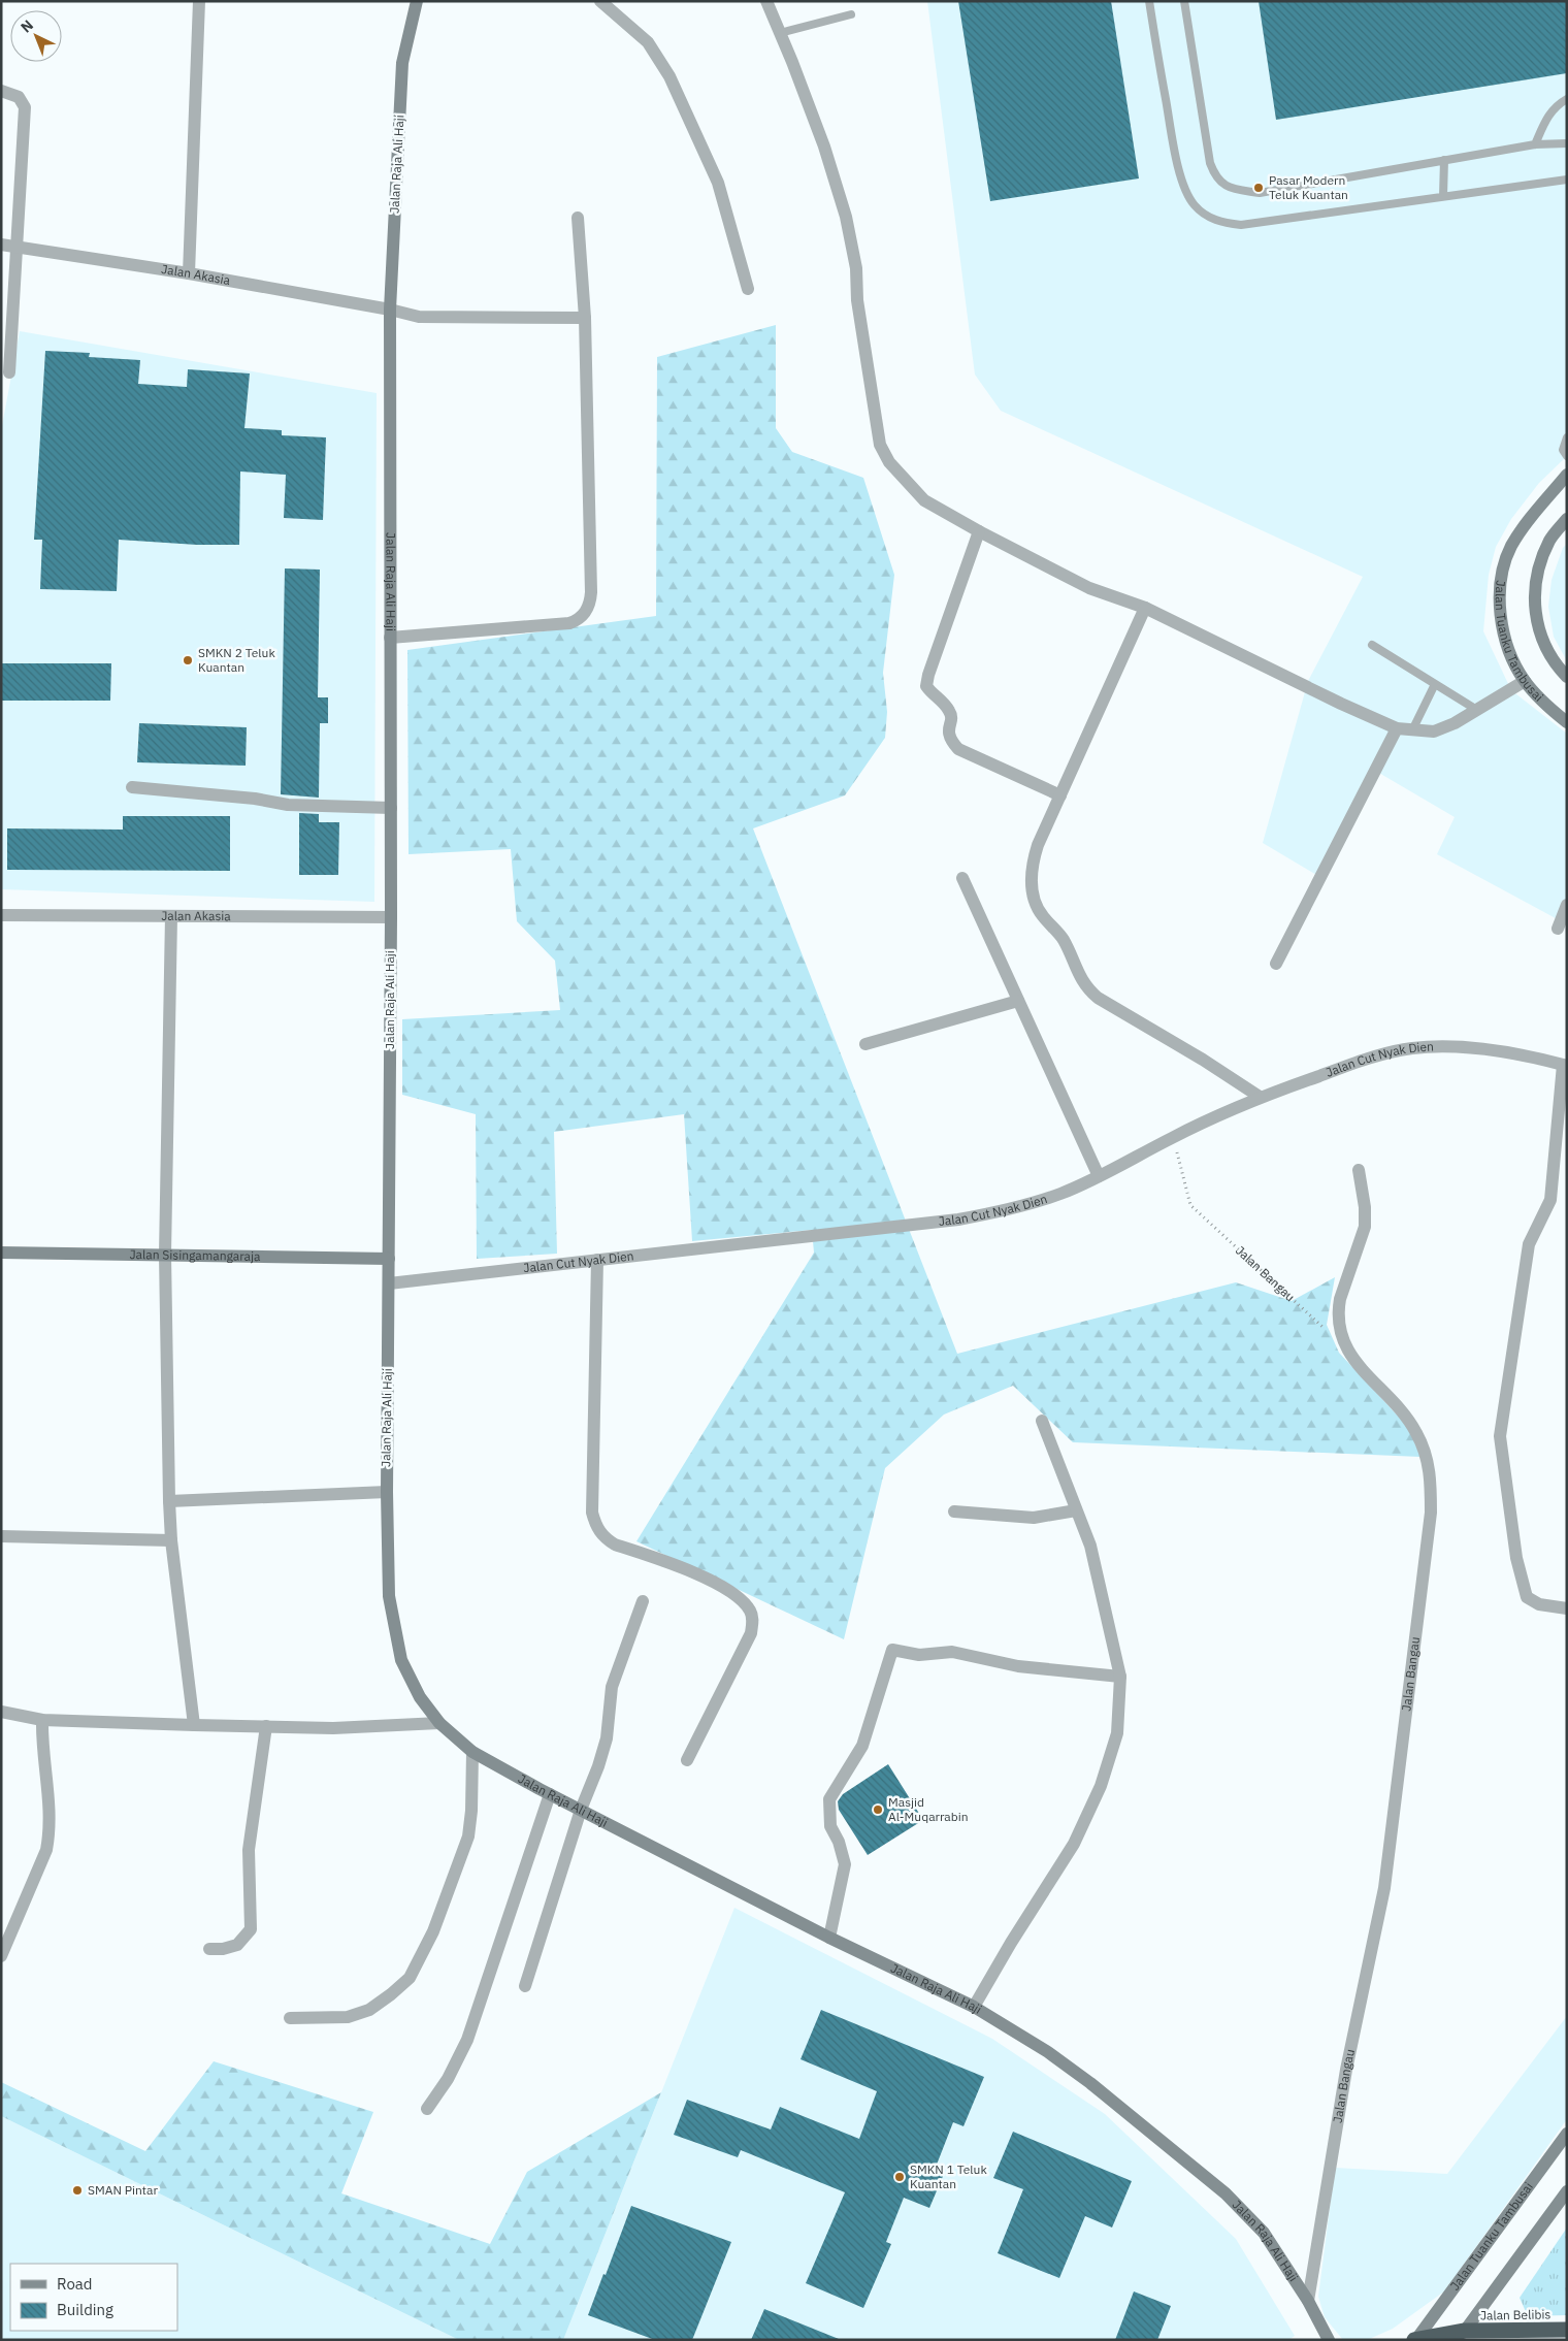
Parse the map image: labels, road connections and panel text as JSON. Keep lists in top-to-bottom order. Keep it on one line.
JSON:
{"streets":{"highway":["Jalan Belibis"],"street":["Jalan Raja Ali Haji","Jalan Akasia","Jalan Tuanku Tambusai","Jalan Cut Nyak Dien","Jalan Sisingamangaraja","Jalan Bangau"]},"crossings":[["Jalan Raja Ali Haji","Jalan Akasia"],["Jalan Raja Ali Haji","Jalan Cut Nyak Dien"],["Jalan Raja Ali Haji","Jalan Sisingamangaraja"],["Jalan Raja Ali Haji","Jalan Bangau"],["Jalan Tuanku Tambusai","Jalan Belibis"],["Jalan Cut Nyak Dien","Jalan Bangau"]],"places":["Pasar Modern Teluk Kuantan","SMKN 2 Teluk Kuantan","Masjid Al-Muqarrabin","SMKN 1 Teluk Kuantan","SMAN Pintar"],"legend":["Road","Building"],"north":"top left"}
